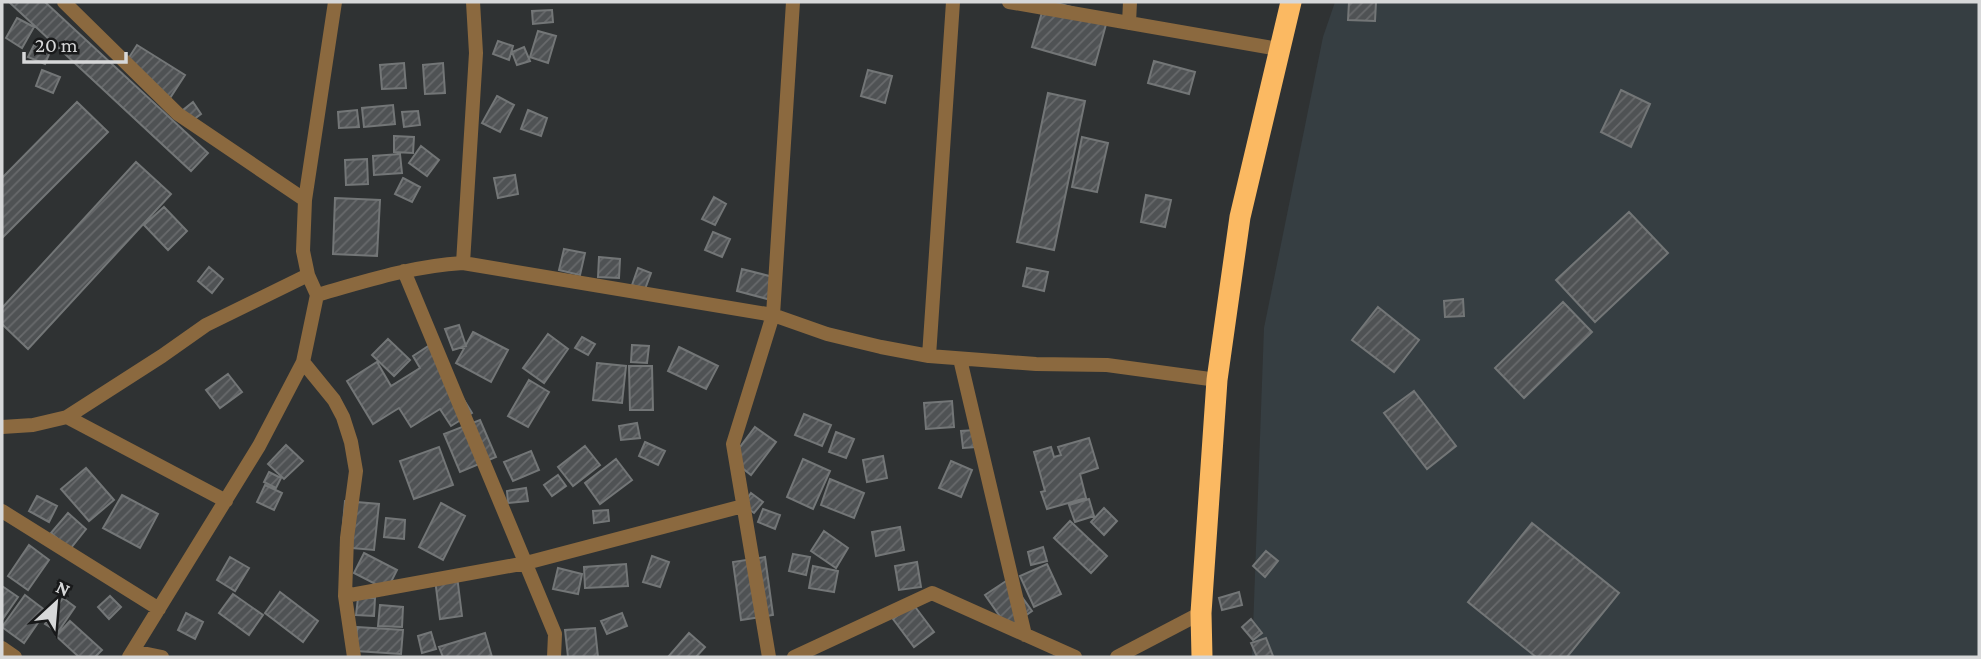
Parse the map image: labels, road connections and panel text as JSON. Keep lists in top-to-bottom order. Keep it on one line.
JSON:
{"scale_bar":"20 m","north":"top right"}
